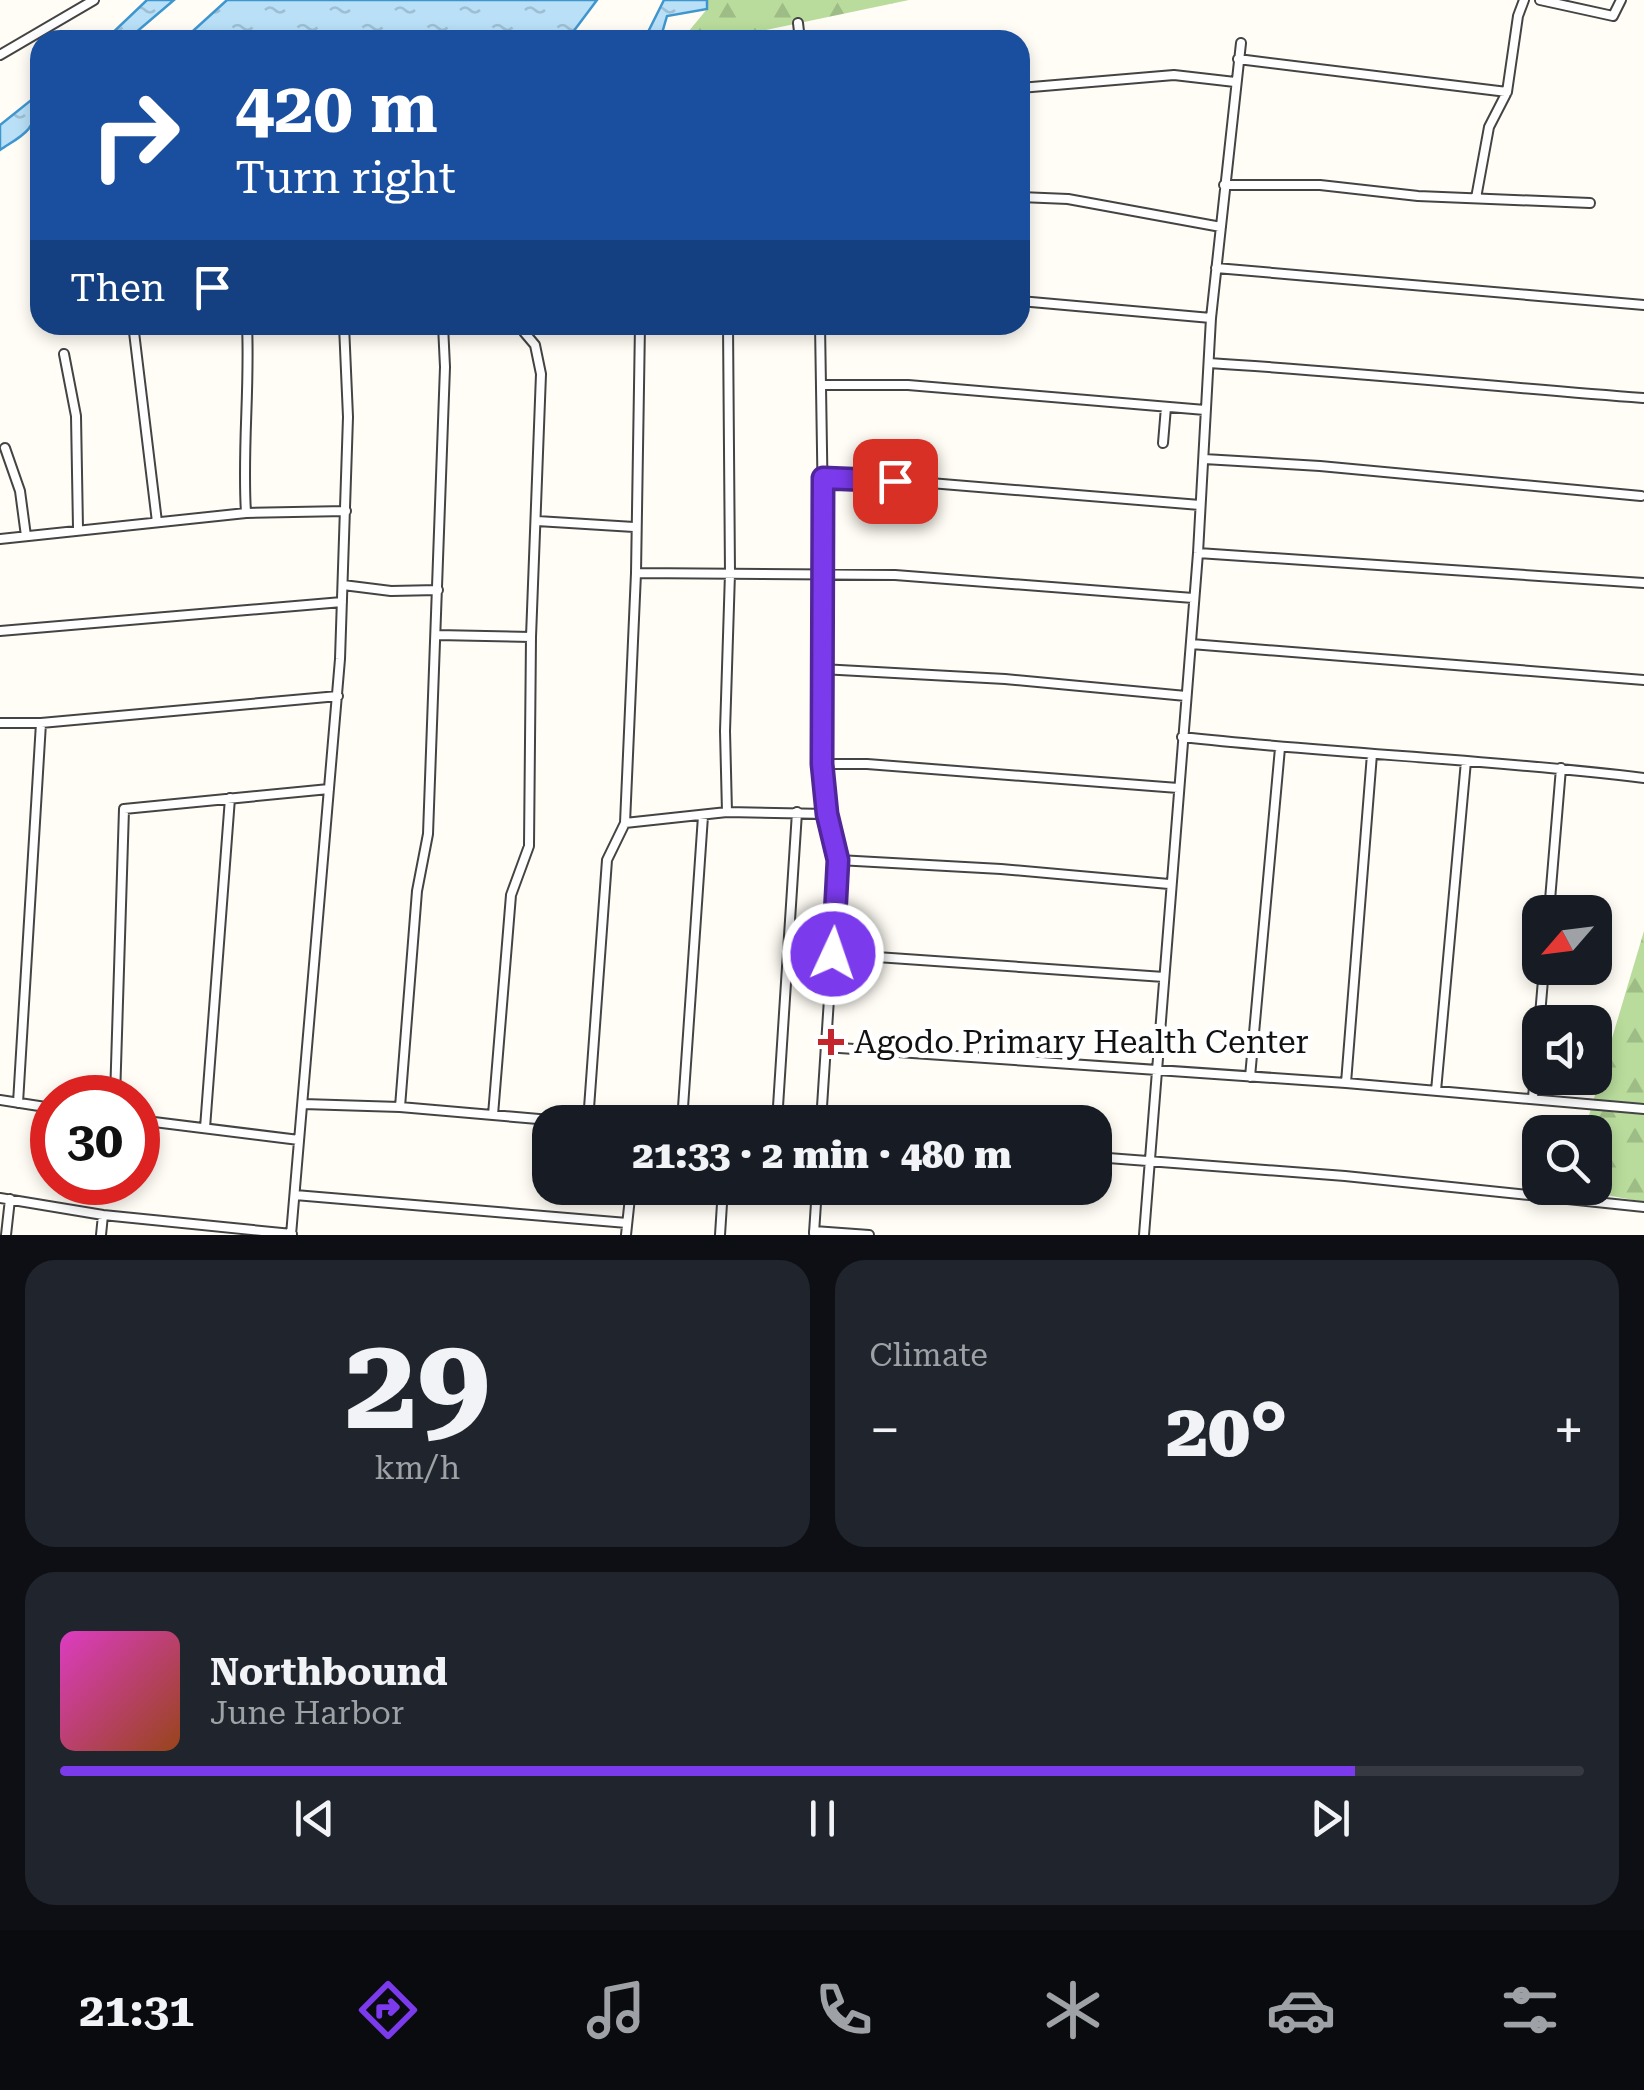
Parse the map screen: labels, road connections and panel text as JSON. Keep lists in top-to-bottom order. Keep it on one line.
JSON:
{"places":{"health":["Agodo Primary Health Center"]},"north":"bottom left","page":{"turn":["420 m","Turn right"],"then":"Then","limit":"30","trip":"21:33 · 2 min · 480 m","tile":[["29","km/h"],"Climate"],"heat":["−","20°","+"],"song":["Northbound","June Harbor"],"tabs":"21:31"}}
